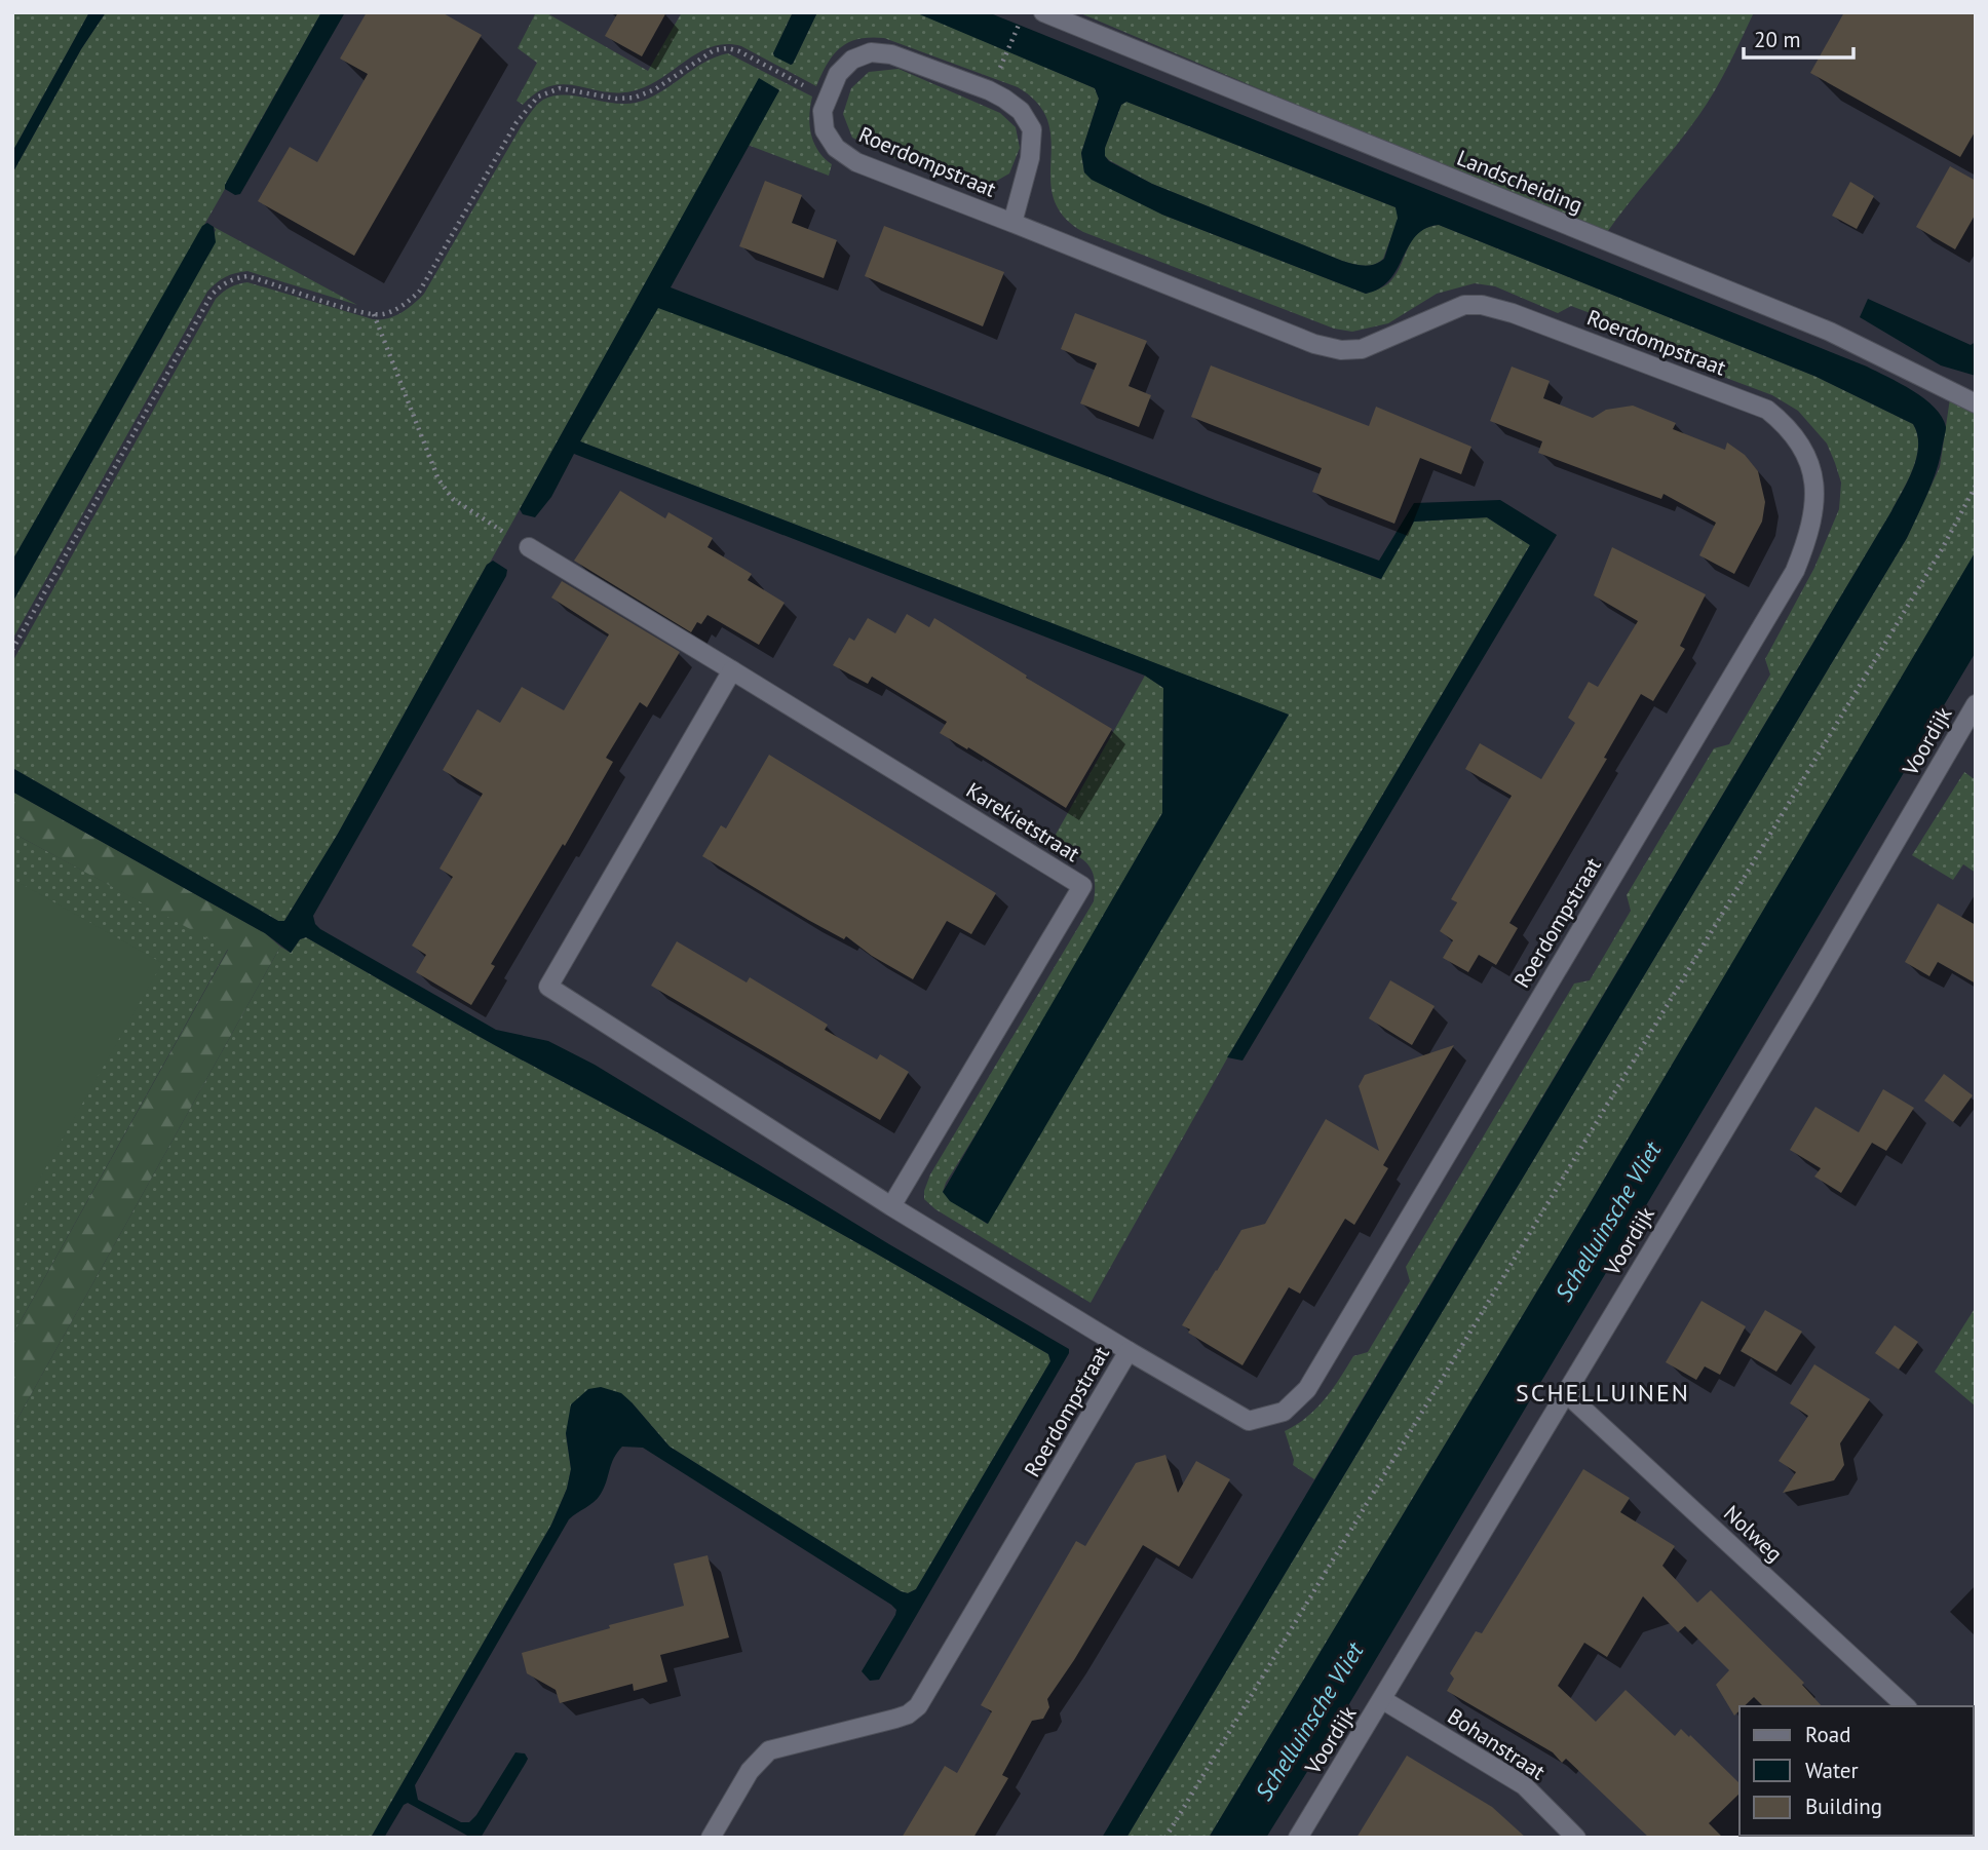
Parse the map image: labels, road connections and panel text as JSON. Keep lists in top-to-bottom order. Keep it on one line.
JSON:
{"streets":{"street":["Roerdompstraat","Landscheiding","Voordijk","Karekietstraat","Nolweg","Bohanstraat"]},"crossings":[["Voordijk","Nolweg"],["Voordijk","Bohanstraat"]],"districts":["SCHELLUINEN"],"water":["Schelluinsche Vliet"],"legend":["Road","Water","Building"],"scale_bar":"20 m"}
